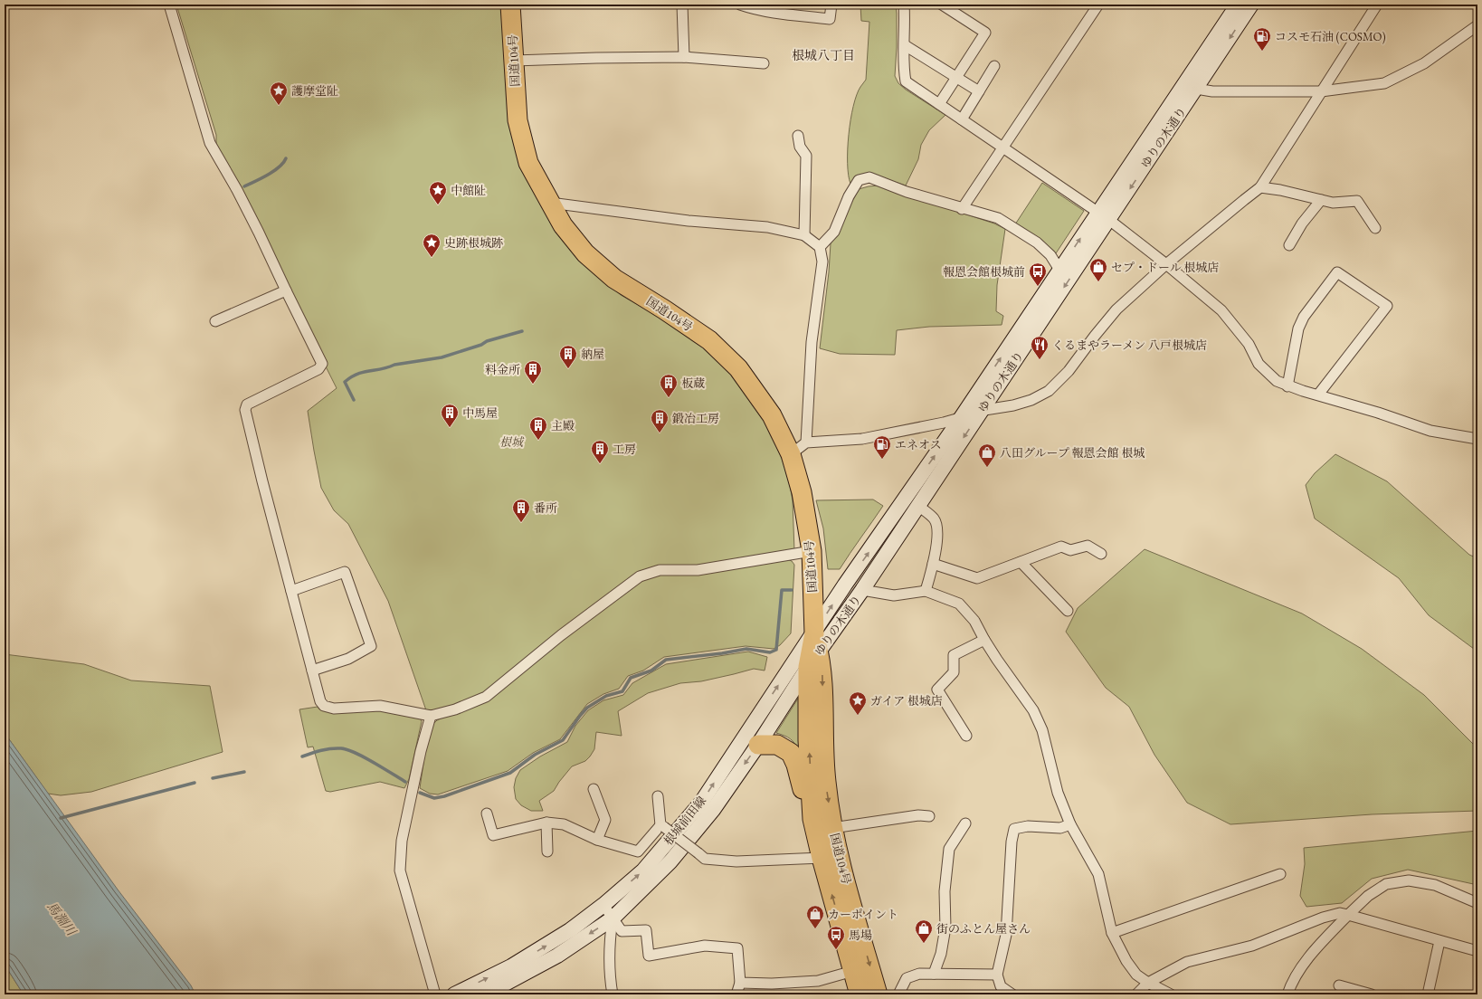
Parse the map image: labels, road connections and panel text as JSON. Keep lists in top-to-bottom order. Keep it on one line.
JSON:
{"streets":{"highway":["国道104号"],"street":["ゆりの木通り","根城前田線"]},"crossings":[["国道104号","ゆりの木通り"],["国道104号","根城前田線"],["ゆりの木通り","根城前田線"]],"districts":["根城八丁目"],"water":["馬淵川"],"parks":["根城"],"places":{"fuel station":["コスモ石油 (COSMO)","エネオス"],"place":["護摩堂阯","中館阯","史跡根城跡","ガイア 根城店"],"shop":["セプ・ドール 根城店","八田グループ 報恩会館 根城","カーポイント","街のふとん屋さん"],"bus stop":["報恩会館根城前","馬場"],"restaurant":["くるまやラーメン 八戸根城店"],"building":["納屋","料金所","板蔵","中馬屋","鍛冶工房","主殿","工房","番所"]}}
